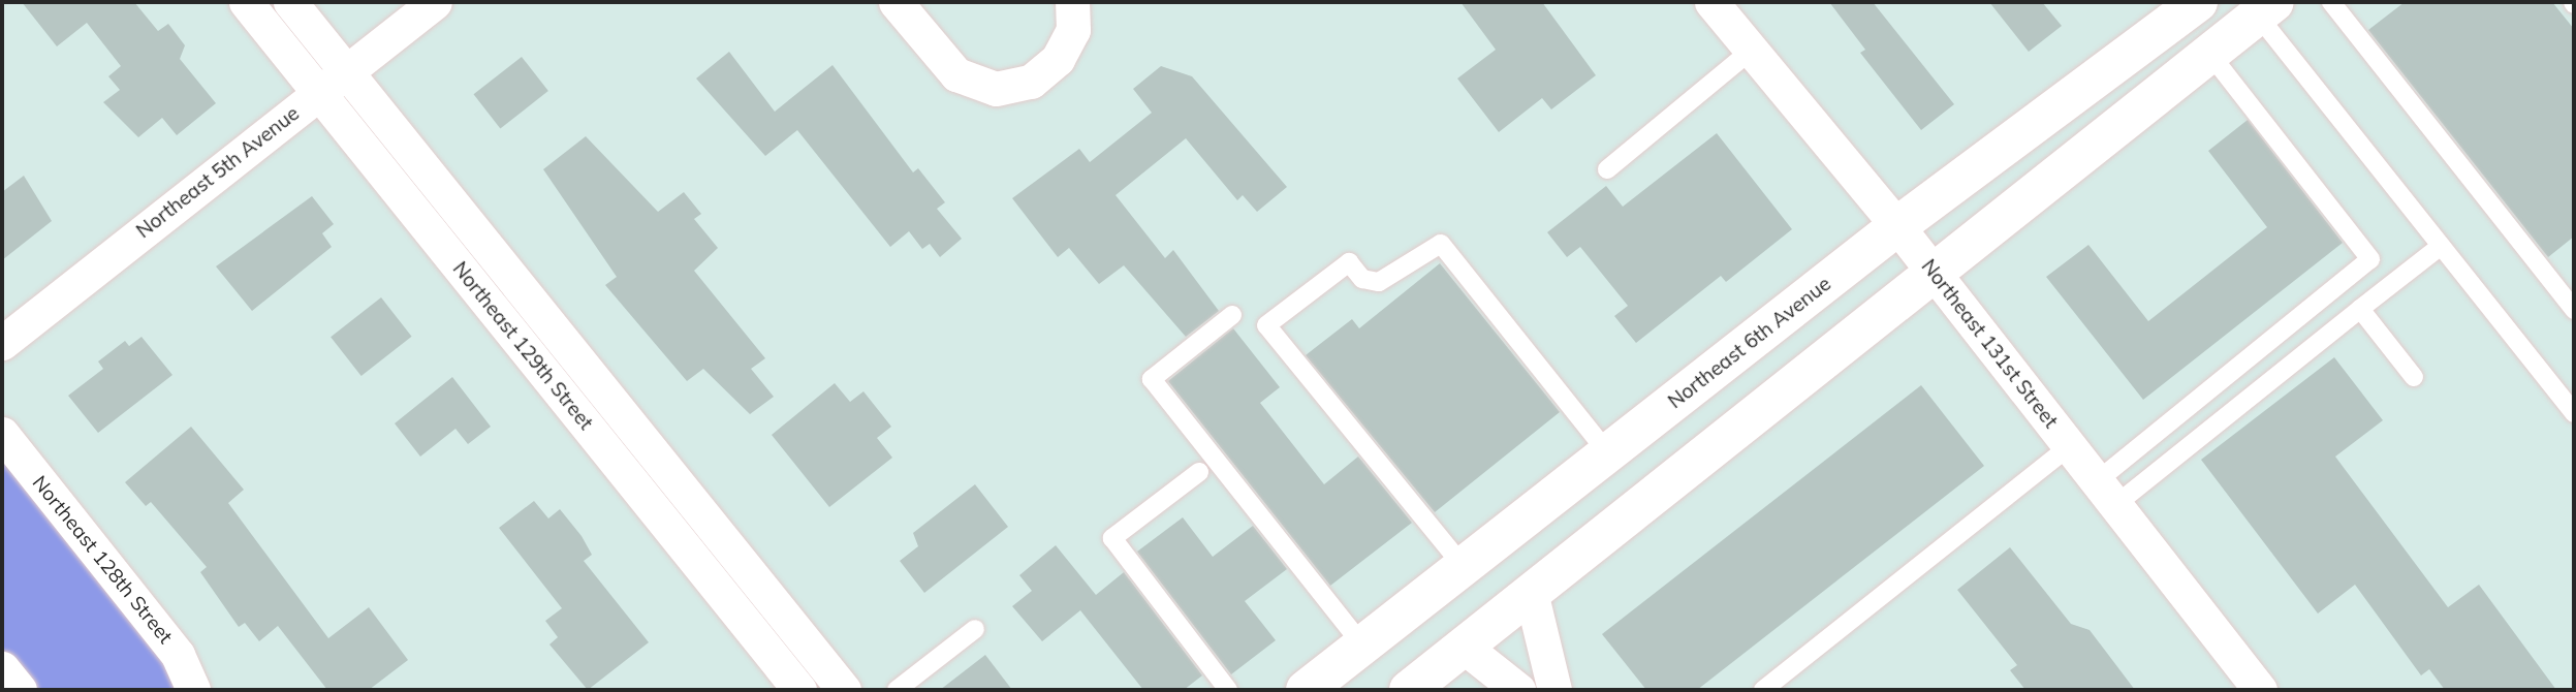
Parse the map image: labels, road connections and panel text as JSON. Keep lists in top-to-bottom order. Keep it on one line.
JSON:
{"streets":{"main road":["Northeast 6th Avenue"],"street":["Northeast 5th Avenue","Northeast 131st Street","Northeast 129th Street","Northeast 128th Street"]},"crossings":[["Northeast 5th Avenue","Northeast 129th Street"],["Northeast 6th Avenue","Northeast 131st Street"]]}
